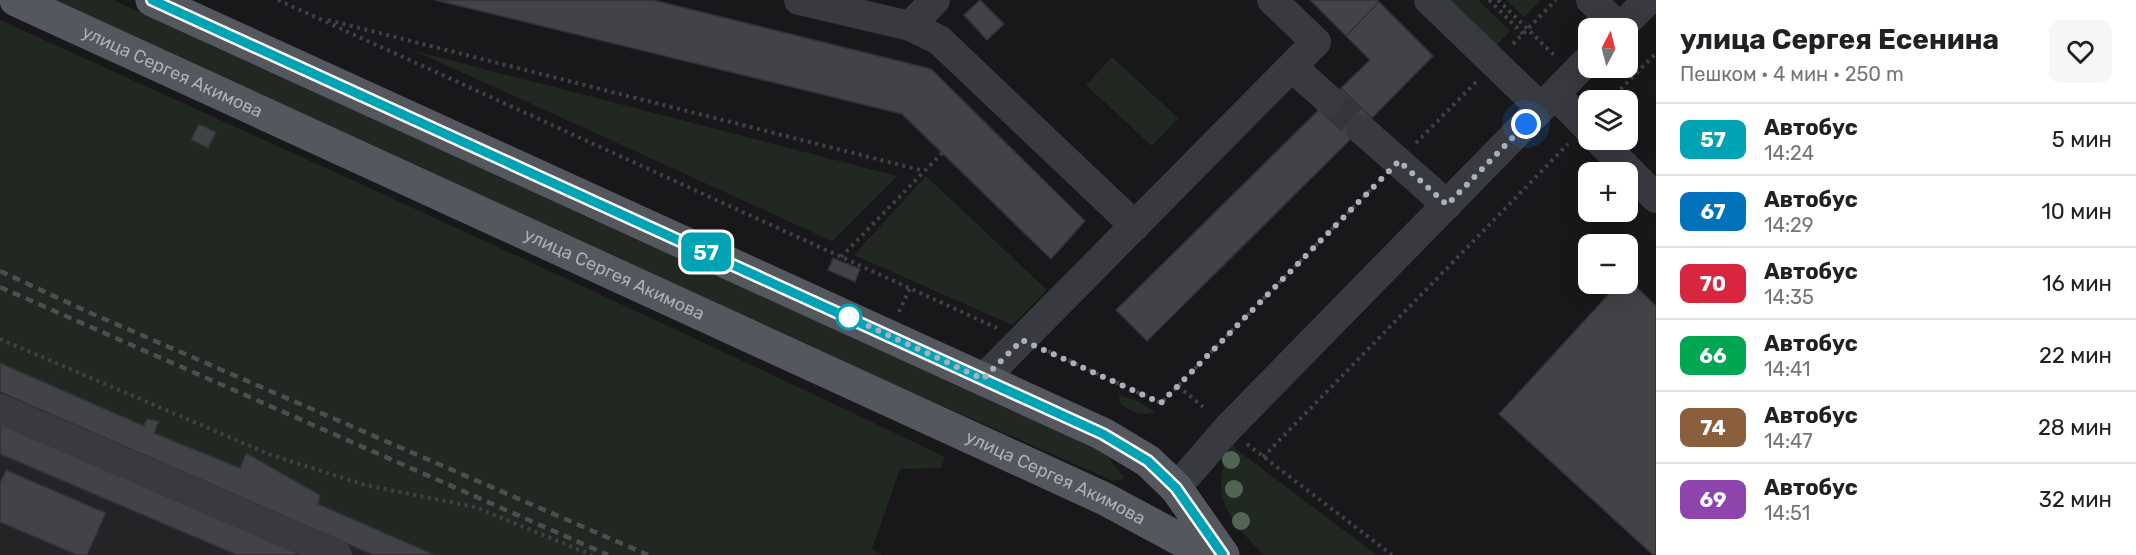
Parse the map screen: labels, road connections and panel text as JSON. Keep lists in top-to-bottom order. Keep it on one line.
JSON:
{"streets":{"main road":["улица Сергея Акимова"]},"lines":["bus line 57"],"north":"top","page":{"on_map":"57","heading":["улица Сергея Есенина","Пешком · 4 мин · 250 m"],"map_buttons":["+","−"],"list":[{"mark":"57","name":"Автобус","note":"14:24","value":"5 мин"},{"mark":"67","name":"Автобус","note":"14:29","value":"10 мин"},{"mark":"70","name":"Автобус","note":"14:35","value":"16 мин"},{"mark":"66","name":"Автобус","note":"14:41","value":"22 мин"},{"mark":"74","name":"Автобус","note":"14:47","value":"28 мин"},{"mark":"69","name":"Автобус","note":"14:51","value":"32 мин"}]}}
